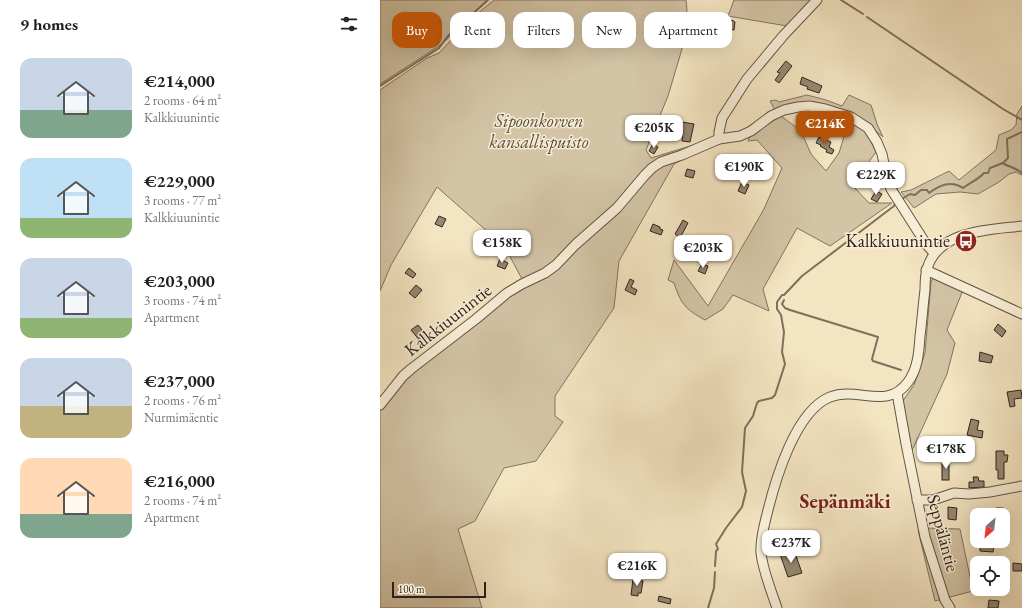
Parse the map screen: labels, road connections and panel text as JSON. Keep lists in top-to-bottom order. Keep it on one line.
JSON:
{"streets":{"street":["Kalkkiuunintie","Seppäläntie"]},"districts":["Sepänmäki"],"parks":["Sipoonkorven kansallispuisto"],"places":{"bus stop":["Kalkkiuunintie"]},"scale_bar":"100 m","north":"bottom left","page":{"heading":"9 homes","chip":["Buy","Rent","Filters","New","Apartment"],"list":[{"name":"€214,000","note":"2 rooms · 64 m² · Kalkkiuunintie"},{"name":"€229,000","note":"3 rooms · 77 m² · Kalkkiuunintie"},{"name":"€203,000","note":"3 rooms · 74 m² · Apartment"},{"name":"€237,000","note":"2 rooms · 76 m² · Nurmimäentie"},{"name":"€216,000","note":"2 rooms · 74 m² · Apartment"}],"price":["€214K","€205K","€190K","€229K","€158K","€203K","€178K","€237K","€216K"],"scale":"100 m"}}
